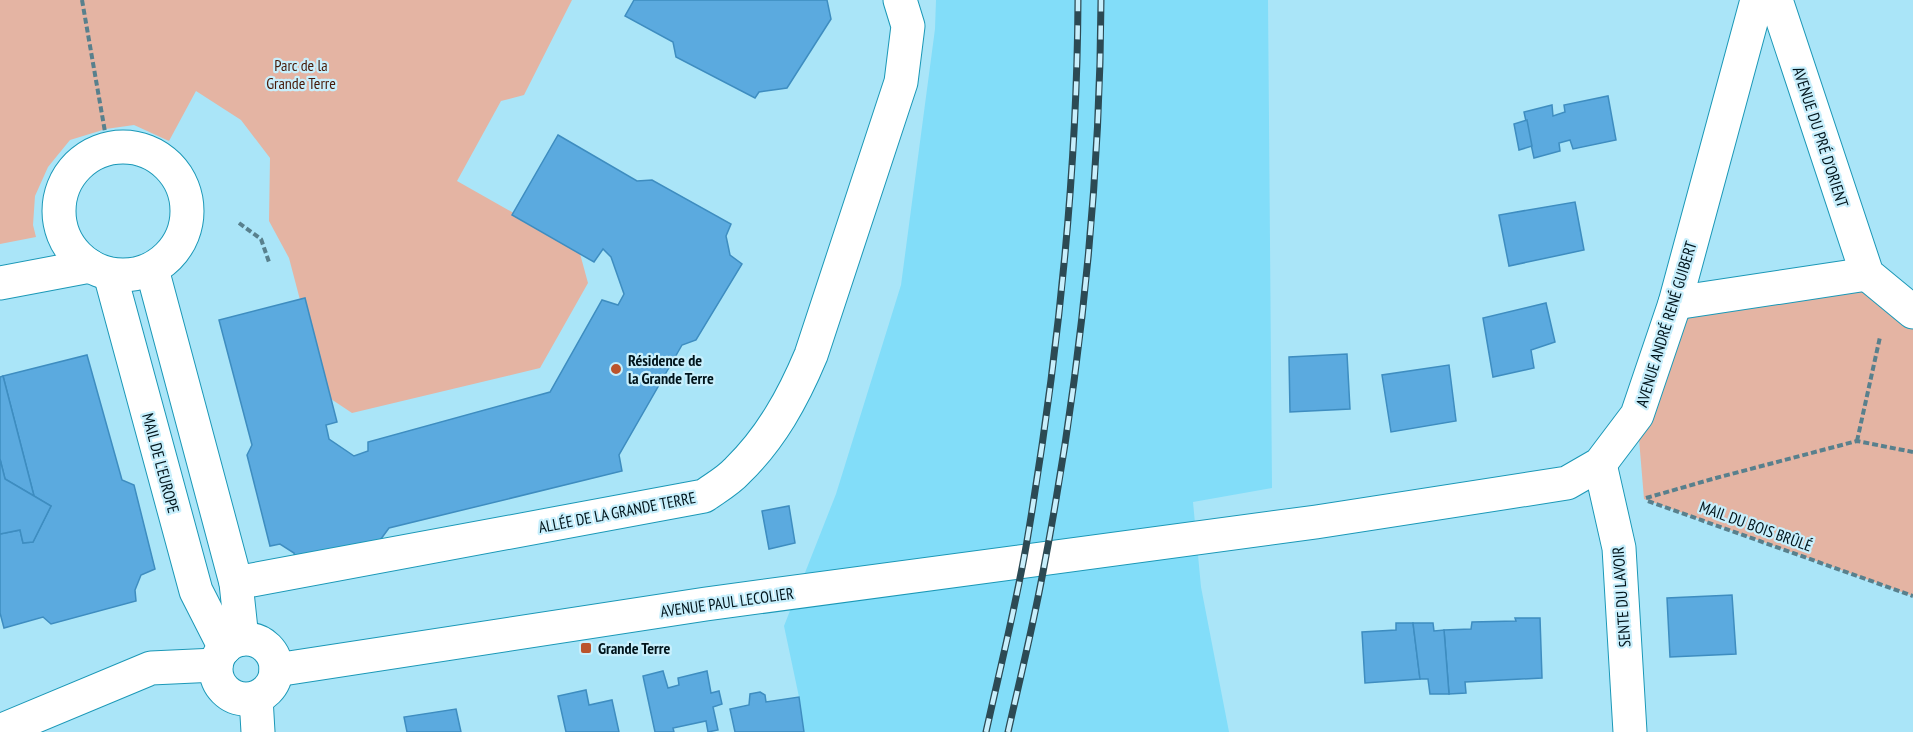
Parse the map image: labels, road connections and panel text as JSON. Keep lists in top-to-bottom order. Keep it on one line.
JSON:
{"streets":{"street":["AVENUE DU PRÉ D'ORIENT","AVENUE ANDRÉ RENÉ GUIBERT","MAIL DE L'EUROPE","ALLÉE DE LA GRANDE TERRE","SENTE DU LAVOIR","AVENUE PAUL LECOLIER"],"path":["MAIL DU BOIS BRÛLÉ"]},"crossings":[["AVENUE ANDRÉ RENÉ GUIBERT","SENTE DU LAVOIR"],["AVENUE ANDRÉ RENÉ GUIBERT","AVENUE PAUL LECOLIER"],["MAIL DE L'EUROPE","AVENUE PAUL LECOLIER"]],"parks":["Parc de la Grande Terre"],"places":{"other":["Résidence de la Grande Terre"],"transit":["Grande Terre"]}}
